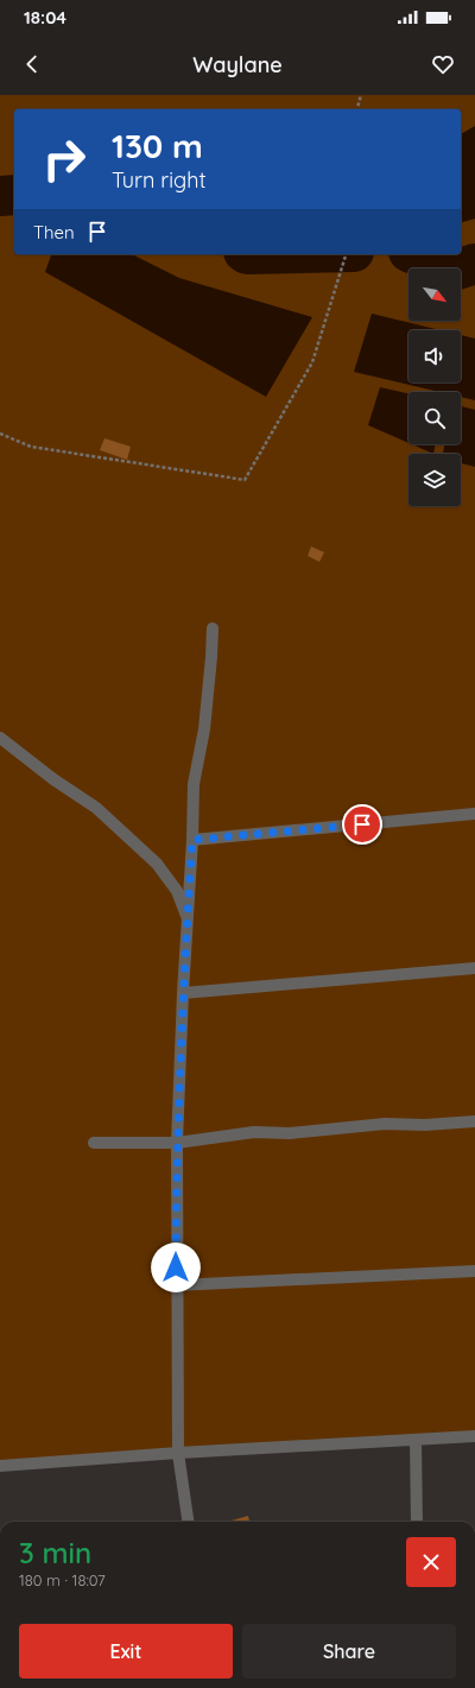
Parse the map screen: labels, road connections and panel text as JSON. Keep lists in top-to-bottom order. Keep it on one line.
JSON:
{"north":"bottom right","page":{"status":"18:04","header":"Waylane","turn":["130 m","Turn right"],"then":"Then","heading":["3 min","180 m · 18:07"],"buttons":["Exit","Share"]}}
